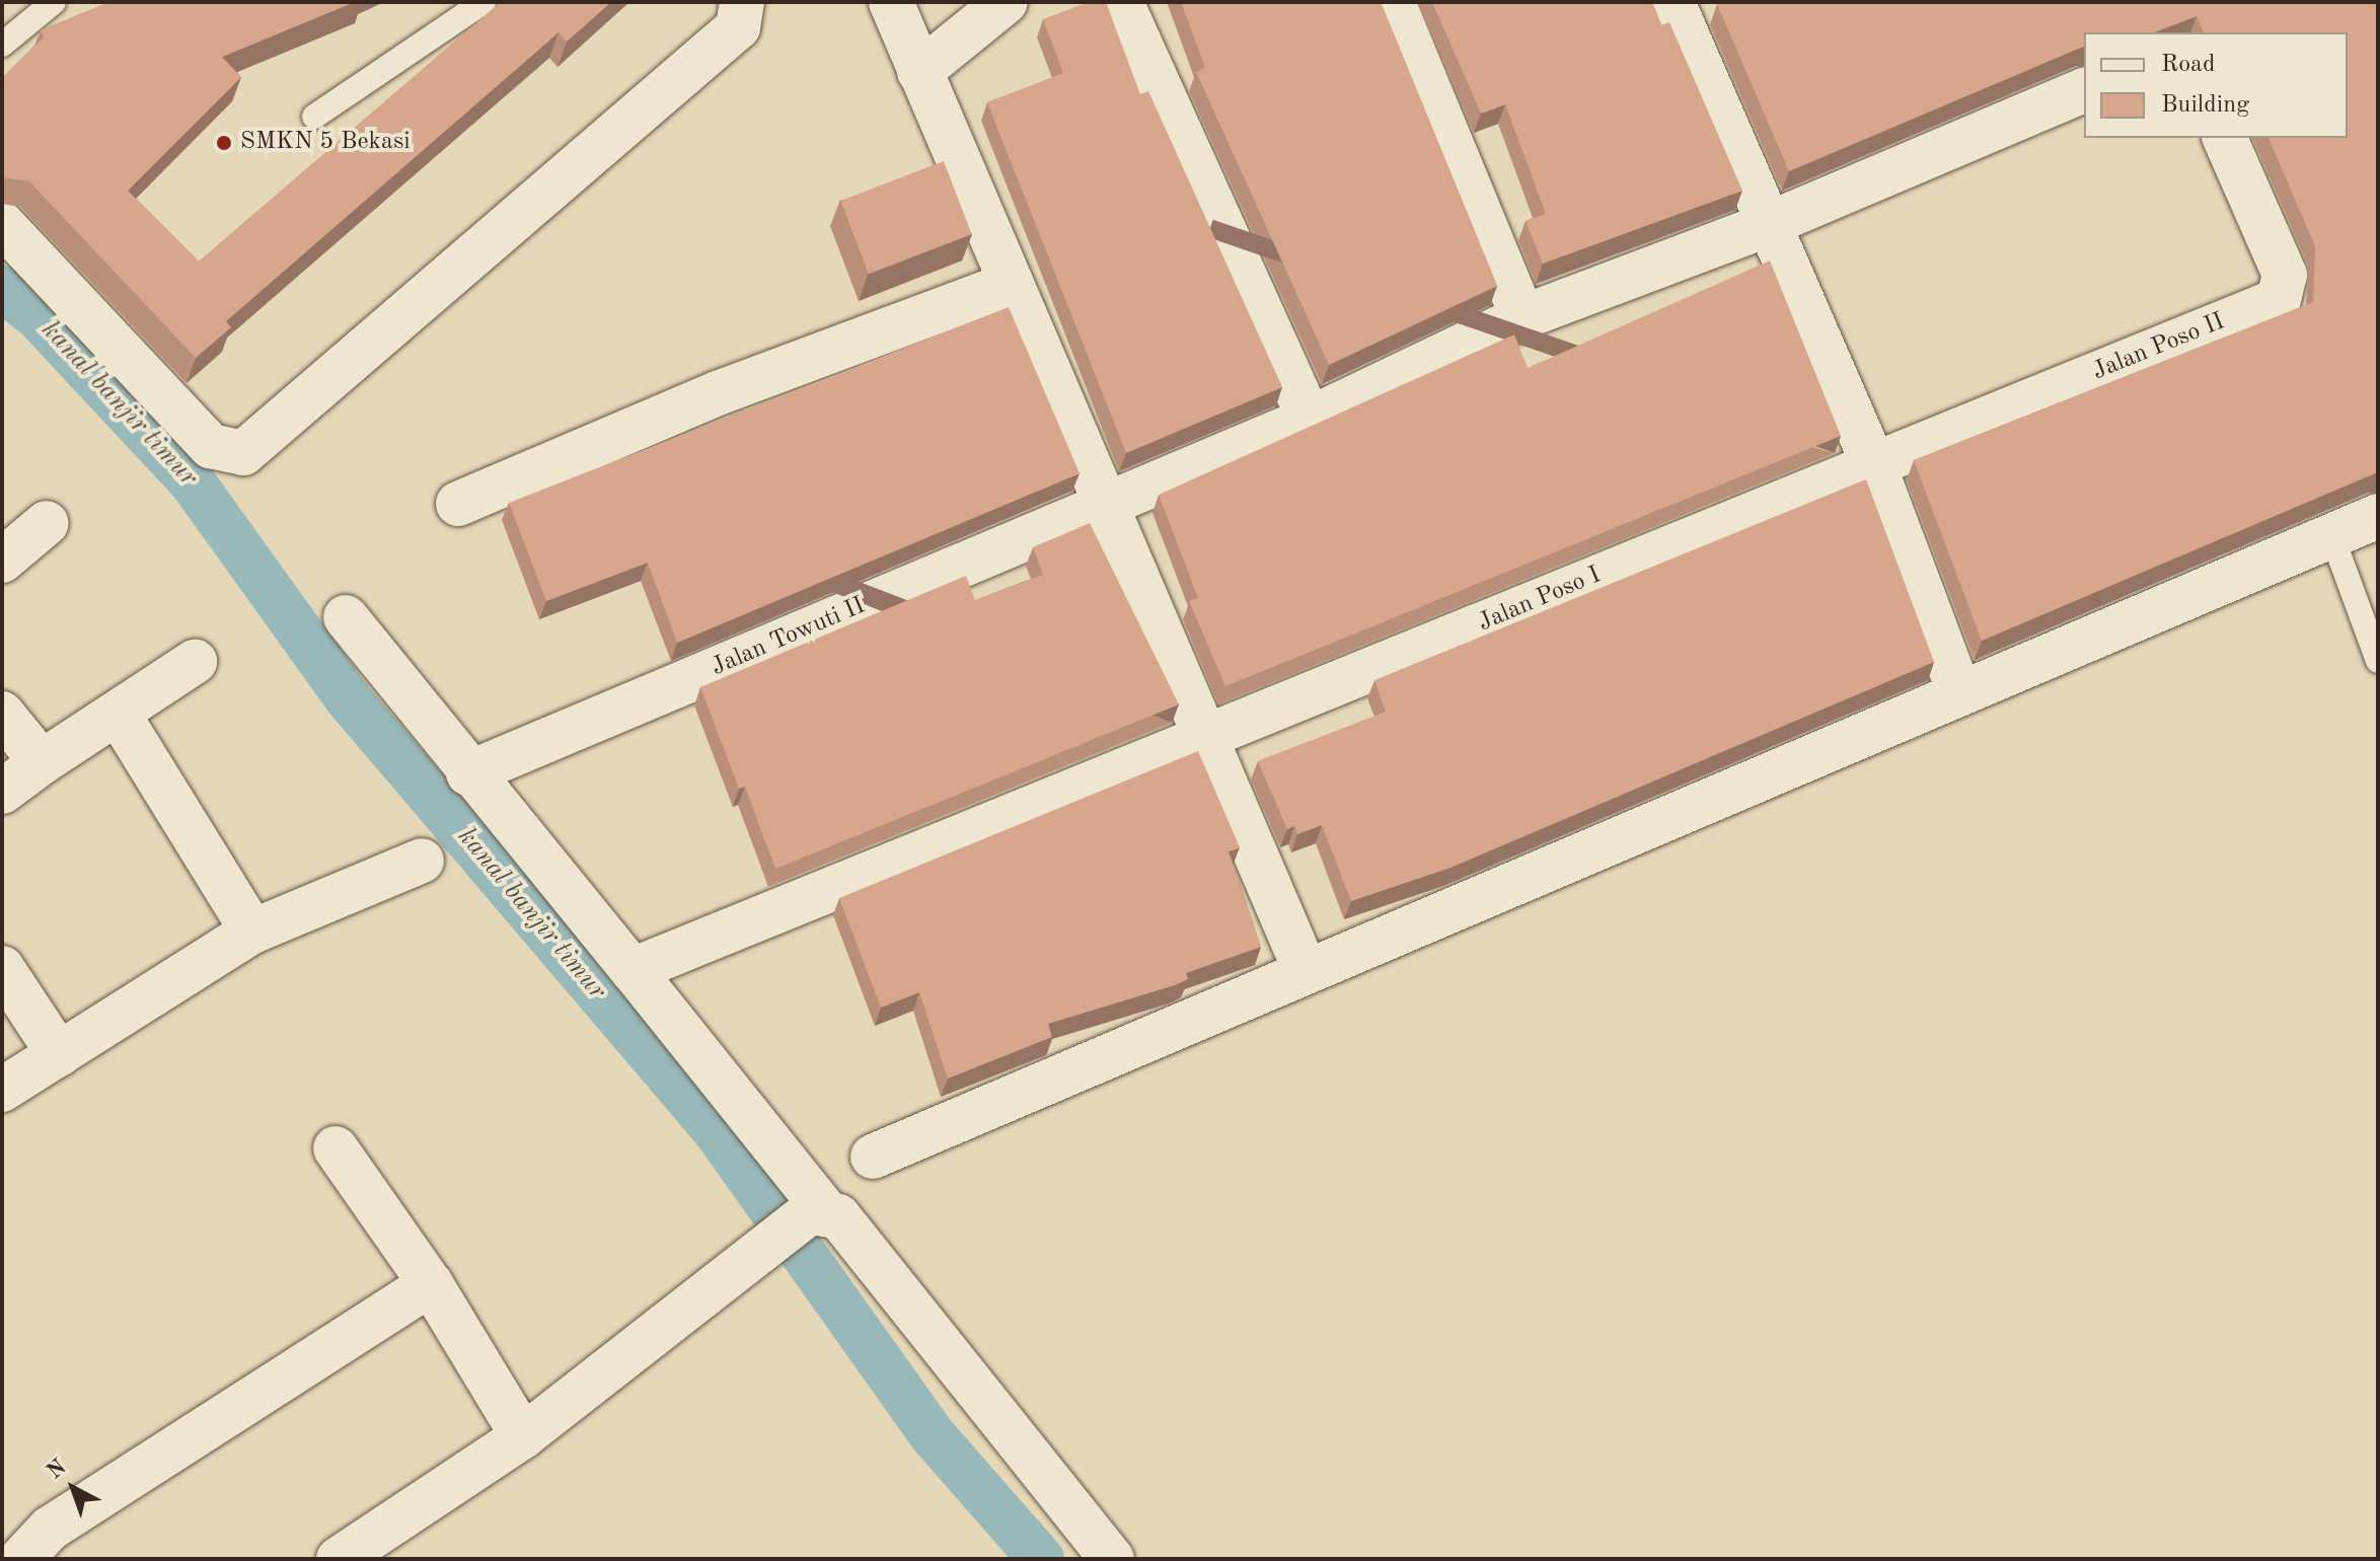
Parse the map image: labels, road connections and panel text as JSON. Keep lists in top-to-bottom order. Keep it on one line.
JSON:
{"streets":{"street":["Jalan Poso II","Jalan Poso I","Jalan Towuti II"]},"crossings":[["Jalan Poso II","Jalan Poso I"]],"water":["kanal banjir timur"],"places":["SMKN 5 Bekasi"],"legend":["Road","Building"],"north":"top left"}
